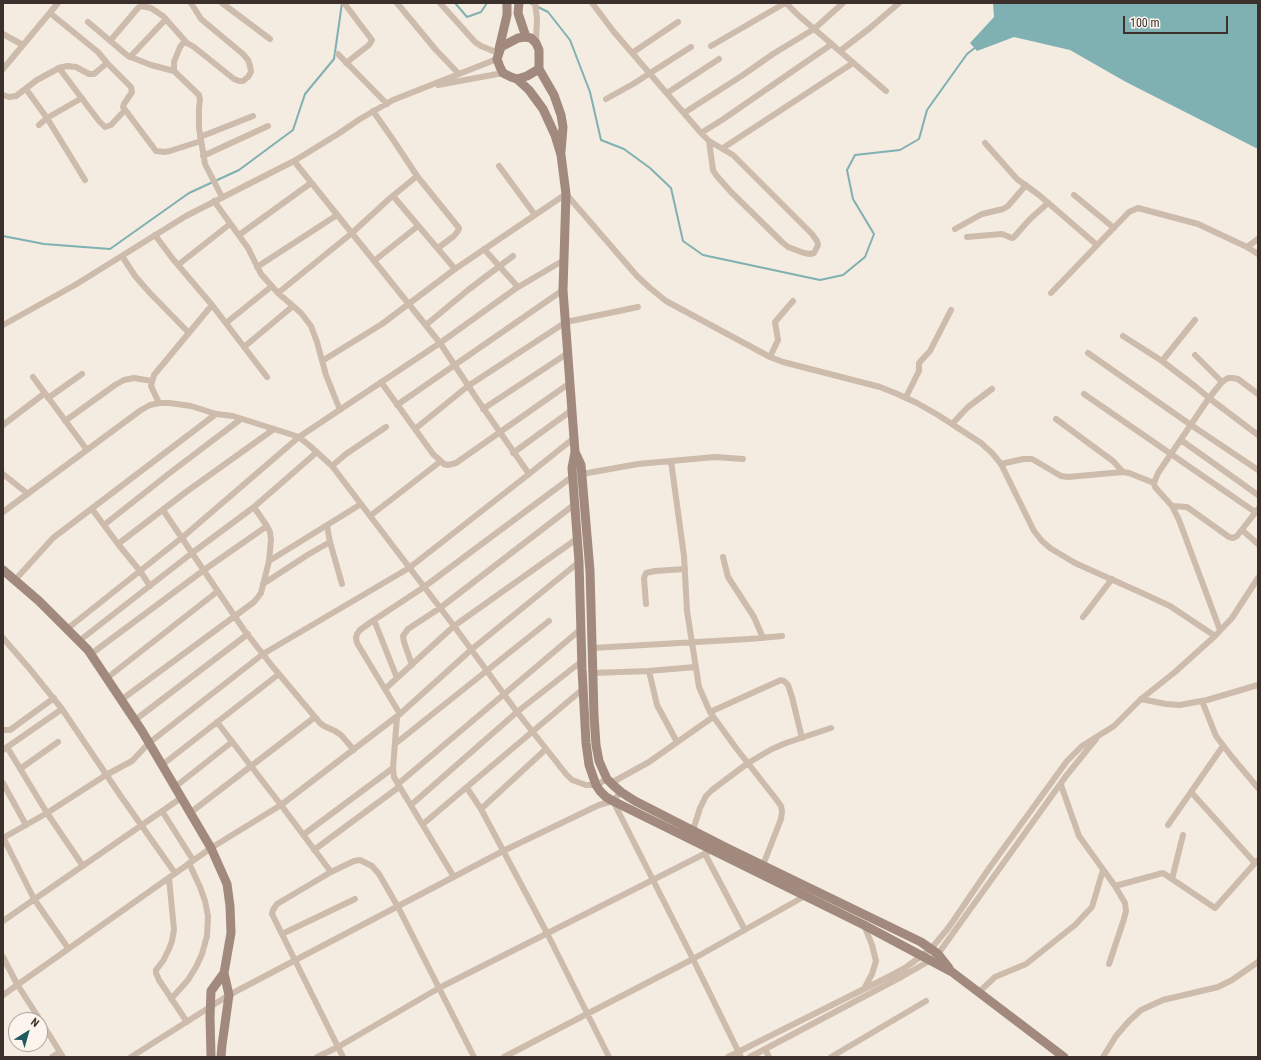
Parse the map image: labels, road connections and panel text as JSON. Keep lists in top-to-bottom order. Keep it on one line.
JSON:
{"scale_bar":"100 m","north":"top right"}
